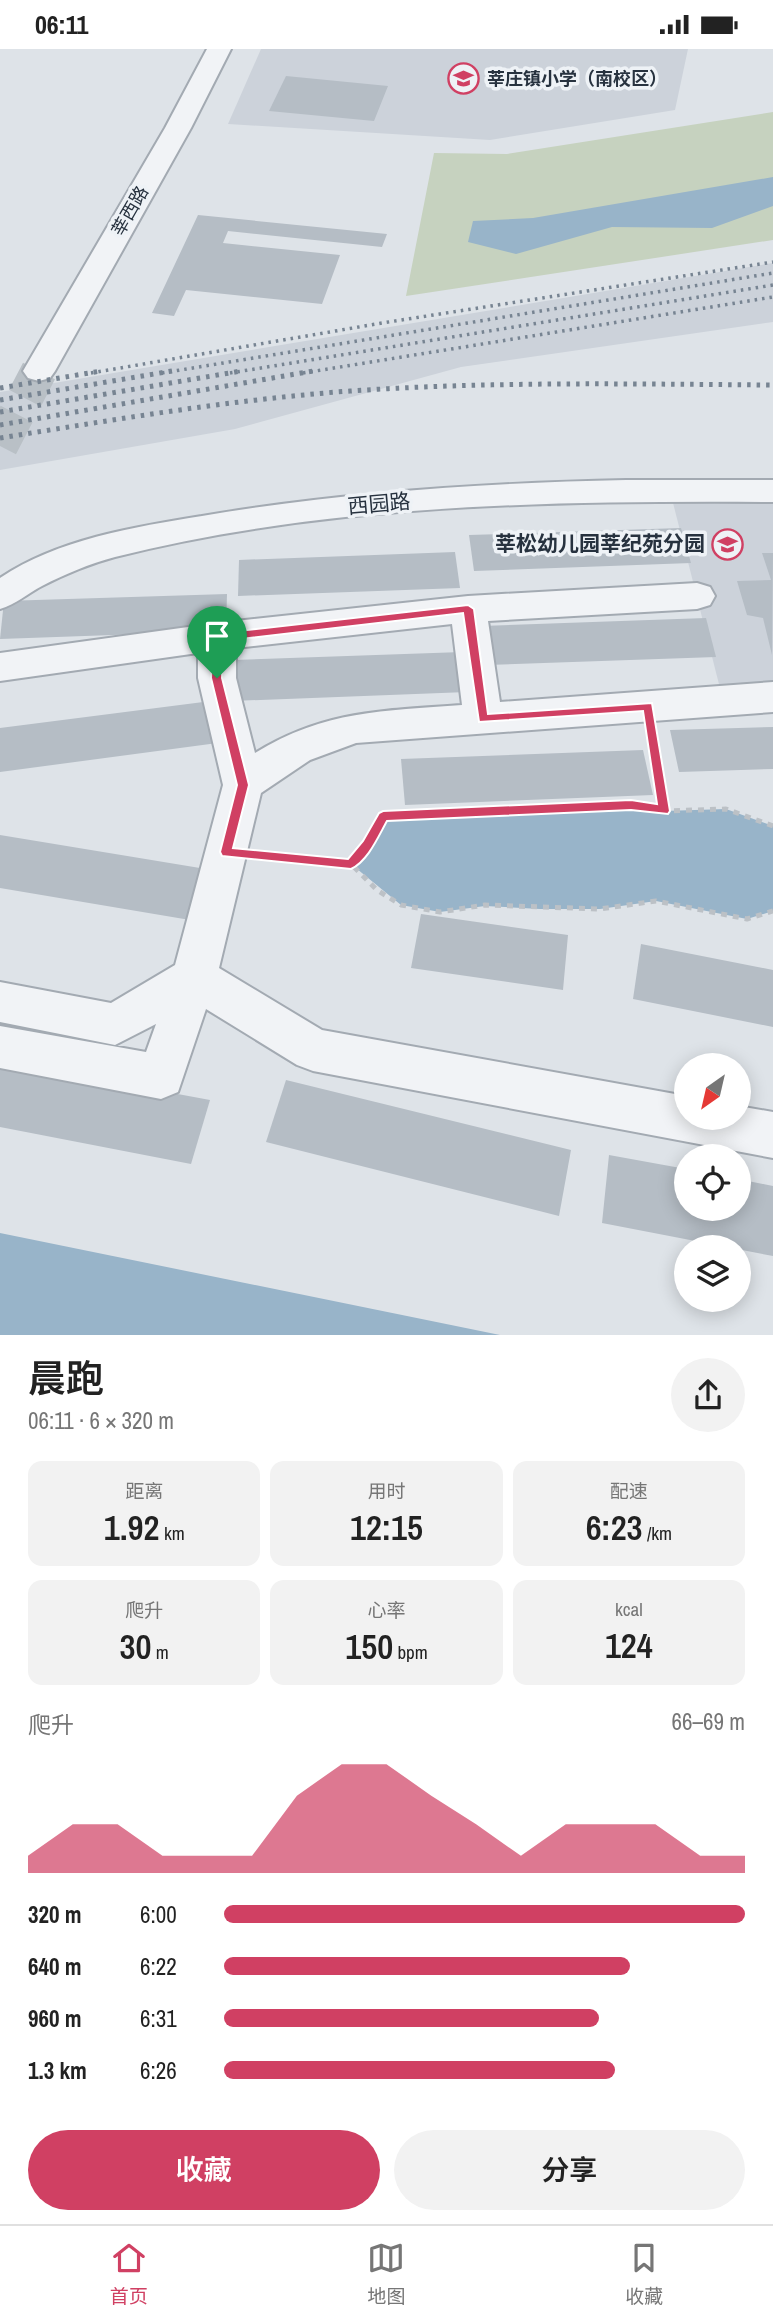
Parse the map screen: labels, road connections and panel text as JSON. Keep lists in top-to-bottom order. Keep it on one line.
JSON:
{"streets":{"street":["莘西路","西园路"]},"places":{"school or university":["莘庄镇小学（南校区）","莘松幼儿园莘纪苑分园"]},"north":"bottom left","page":{"status":"06:11","heading":["晨跑","06:11 · 6 × 320 m"],"stats":[["距离","1.92 km"],["用时","12:15"],["配速","6:23 /km"],["爬升","30 m"],["心率","150 bpm"],["kcal","124"]],"chart":["爬升","66–69 m"],"list":[{"name":"320 m","note":"6:00"},{"name":"640 m","note":"6:22"},{"name":"960 m","note":"6:31"},{"name":"1.3 km","note":"6:26"}],"buttons":["收藏","分享"],"tabs":["首页","地图","收藏"]}}
